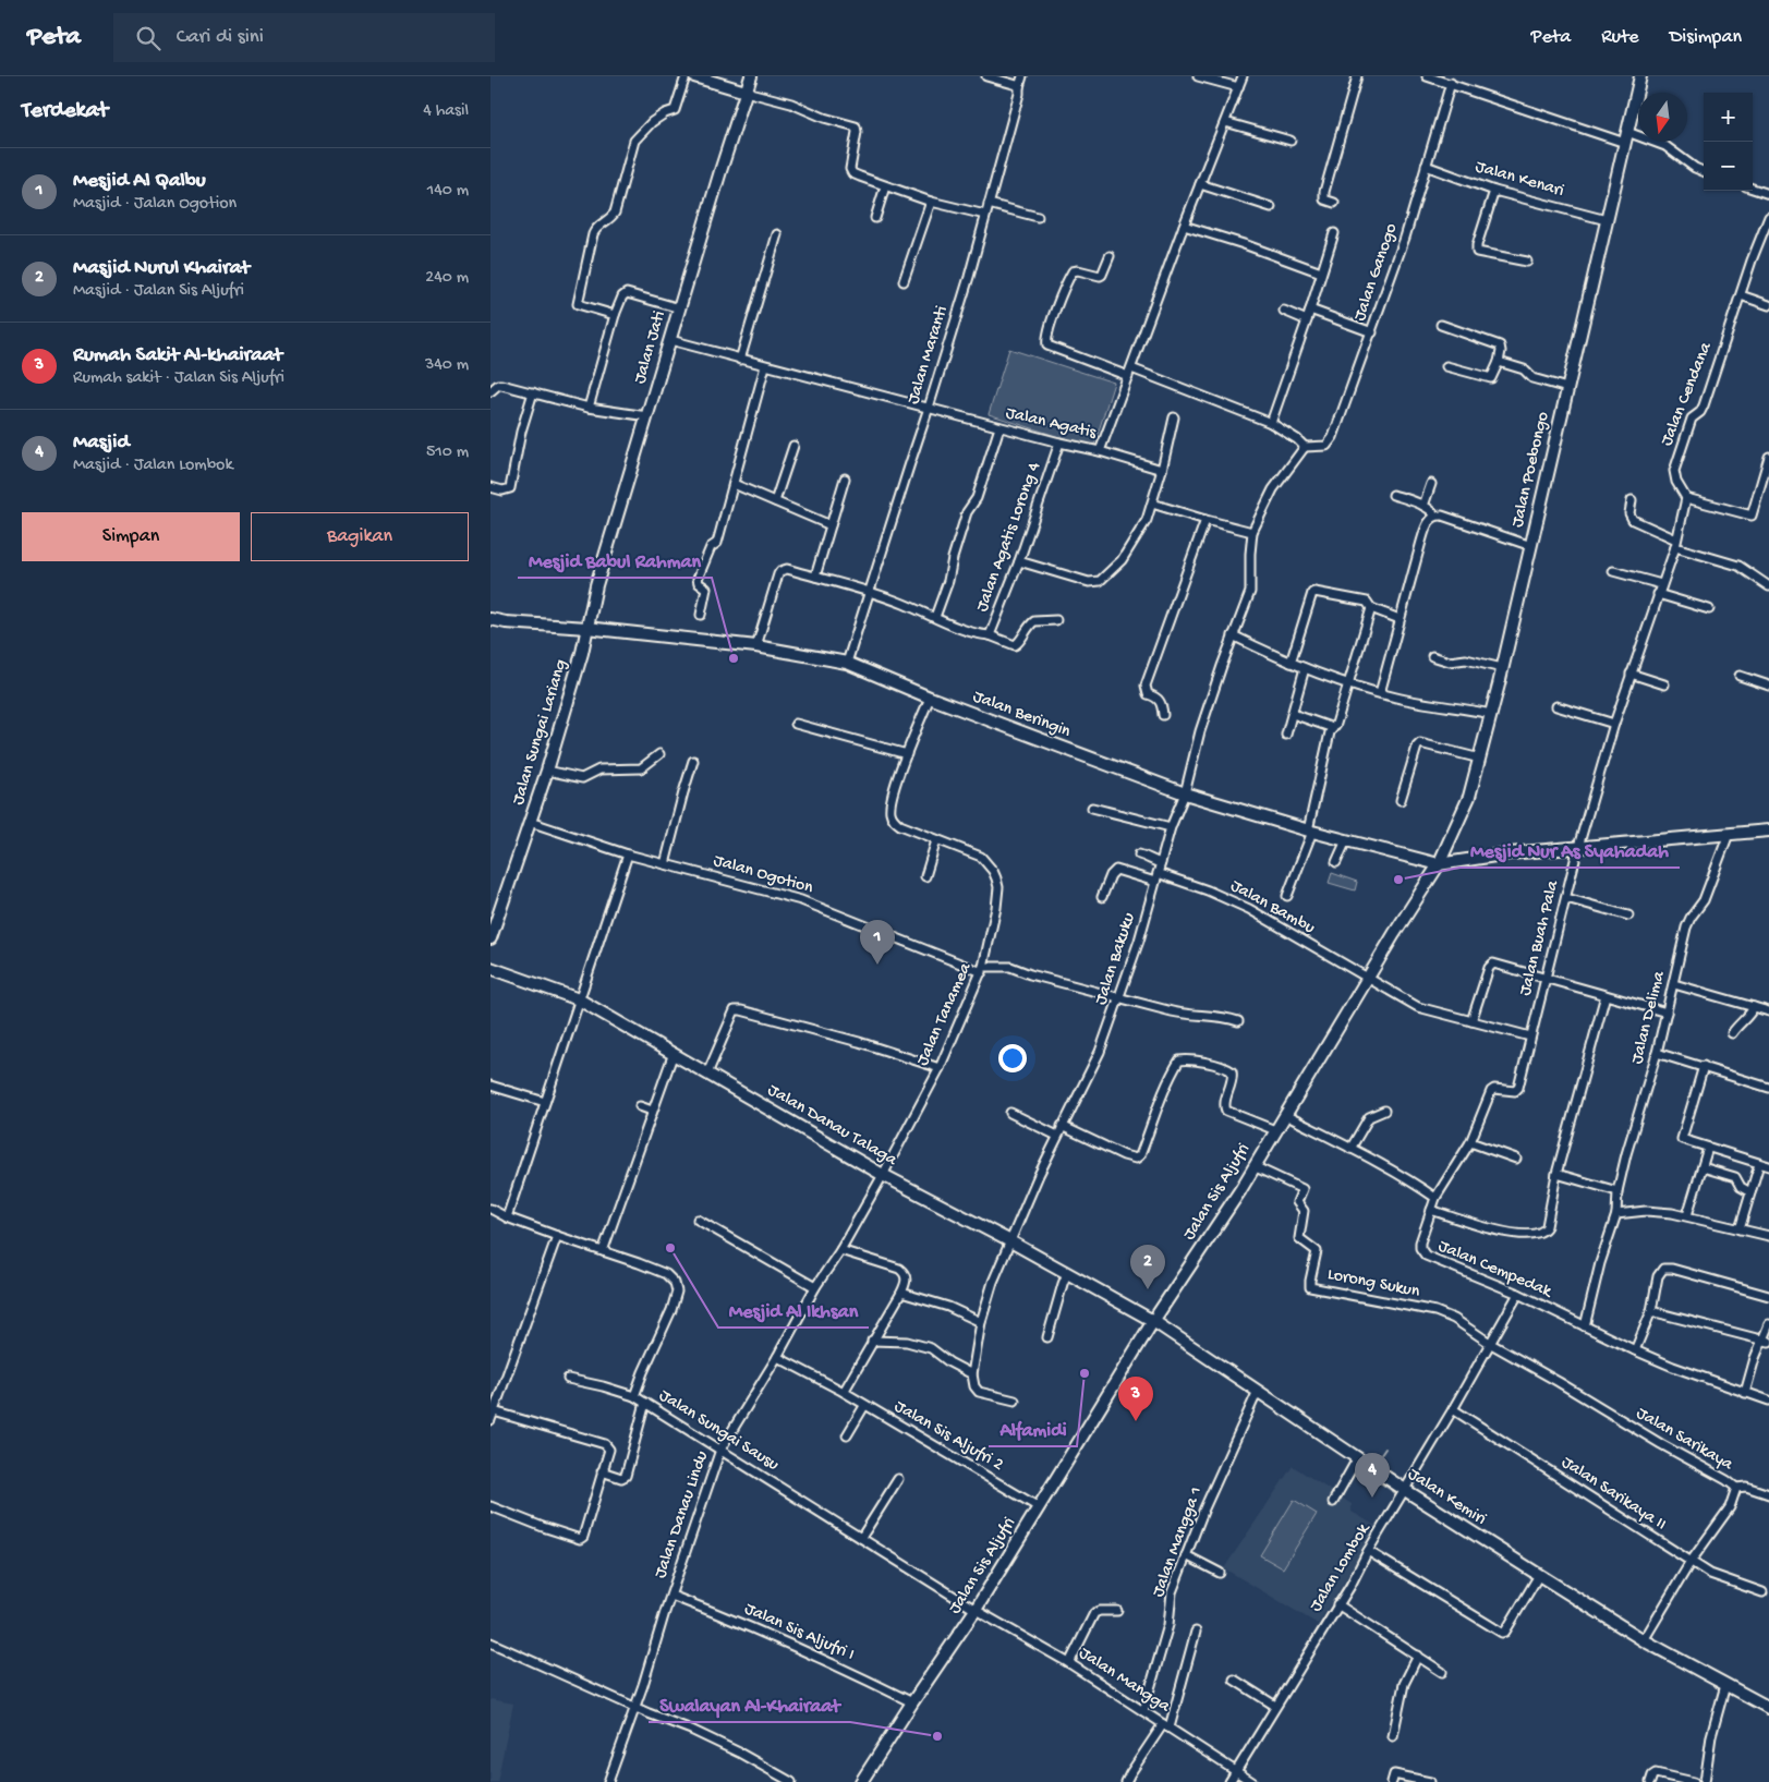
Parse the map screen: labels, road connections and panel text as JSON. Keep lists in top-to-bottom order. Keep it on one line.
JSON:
{"streets":{"street":["Jalan Kenari","Jalan Ganogo","Jalan Jati","Jalan Maranti","Jalan Cendana","Jalan Agatis","Jalan Poebongo","Jalan Agatis Lorong 4","Jalan Beringin","Jalan Sungai Lariang","Jalan Ogotion","Jalan Bambu","Jalan Buah Pala","Jalan Bakuku","Jalan Tanamea","Jalan Delima","Jalan Danau Talaga","Jalan Sis Aljufri","Jalan Cempedak","Lorong Sukun","Jalan Sungai Sausu","Jalan Sis Aljufri 2","Jalan Sarikaya","Jalan Sarikaya II","Jalan Kemiri","Jalan Danau Lindu","Jalan Mangga 1","Jalan Lombok","Jalan Sis Aljufri I","Jalan Mangga"]},"crossings":[["Jalan Kenari","Jalan Ganogo"],["Jalan Kenari","Jalan Poebongo"],["Jalan Ganogo","Jalan Bakuku"],["Jalan Jati","Jalan Agatis"],["Jalan Jati","Jalan Beringin"],["Jalan Jati","Jalan Sungai Lariang"],["Jalan Maranti","Jalan Agatis"],["Jalan Maranti","Jalan Agatis Lorong 4"],["Jalan Maranti","Jalan Beringin"],["Jalan Agatis","Jalan Agatis Lorong 4"],["Jalan Poebongo","Jalan Beringin"],["Jalan Poebongo","Jalan Sis Aljufri"],["Jalan Agatis Lorong 4","Jalan Beringin"],["Jalan Beringin","Jalan Sungai Lariang"],["Jalan Beringin","Jalan Bakuku"],["Jalan Beringin","Jalan Tanamea"],["Jalan Beringin","Jalan Sis Aljufri"],["Jalan Sungai Lariang","Jalan Ogotion"],["Jalan Ogotion","Jalan Tanamea"],["Jalan Bambu","Jalan Bakuku"],["Jalan Bambu","Jalan Sis Aljufri"],["Jalan Buah Pala","Jalan Cempedak"],["Jalan Bakuku","Jalan Danau Talaga"],["Jalan Tanamea","Jalan Danau Talaga"],["Jalan Tanamea","Jalan Danau Lindu"],["Jalan Delima","Jalan Cempedak"],["Jalan Danau Talaga","Jalan Sis Aljufri"],["Jalan Danau Talaga","Jalan Kemiri"],["Jalan Danau Talaga","Jalan Danau Lindu"],["Jalan Sis Aljufri","Lorong Sukun"],["Jalan Sis Aljufri","Jalan Sungai Sausu"],["Jalan Sis Aljufri","Jalan Sis Aljufri 2"],["Jalan Sis Aljufri","Jalan Kemiri"],["Jalan Sis Aljufri","Jalan Sis Aljufri I"],["Jalan Sis Aljufri","Jalan Mangga"],["Jalan Cempedak","Jalan Lombok"],["Lorong Sukun","Jalan Sarikaya"],["Lorong Sukun","Jalan Lombok"],["Jalan Sungai Sausu","Jalan Danau Lindu"],["Jalan Sungai Sausu","Jalan Mangga"],["Jalan Sis Aljufri 2","Jalan Danau Lindu"],["Jalan Sarikaya","Jalan Sarikaya II"],["Jalan Sarikaya","Jalan Kemiri"],["Jalan Sarikaya","Jalan Lombok"],["Jalan Sarikaya II","Jalan Lombok"],["Jalan Kemiri","Jalan Mangga 1"],["Jalan Kemiri","Jalan Lombok"],["Jalan Danau Lindu","Jalan Sis Aljufri I"],["Jalan Mangga 1","Jalan Mangga"],["Jalan Lombok","Jalan Mangga"]],"places":["Mesjid Babul Rahman","Mesjid Nur As Syahadah","Mesjid Al Ikhsan","Alfamidi","Swalayan Al-Khairaat"],"north":"bottom","page":{"header":"Peta","search":"Cari di sini","nav":["Peta","Rute","Disimpan"],"heading":["Terdekat","4 hasil"],"map_buttons":["+","−"],"list":[{"mark":"1","name":"Mesjid Al Qalbu","note":"Masjid · Jalan Ogotion","value":"140 m"},{"mark":"2","name":"Masjid Nurul Khairat","note":"Masjid · Jalan Sis Aljufri","value":"240 m"},{"mark":"3","name":"Rumah Sakit Al-khairaat","note":"Rumah sakit · Jalan Sis Aljufri","value":"340 m"},{"mark":"4","name":"Masjid","note":"Masjid · Jalan Lombok","value":"510 m"}],"buttons":["Simpan","Bagikan"],"pins":["1","2","3","4"]}}
